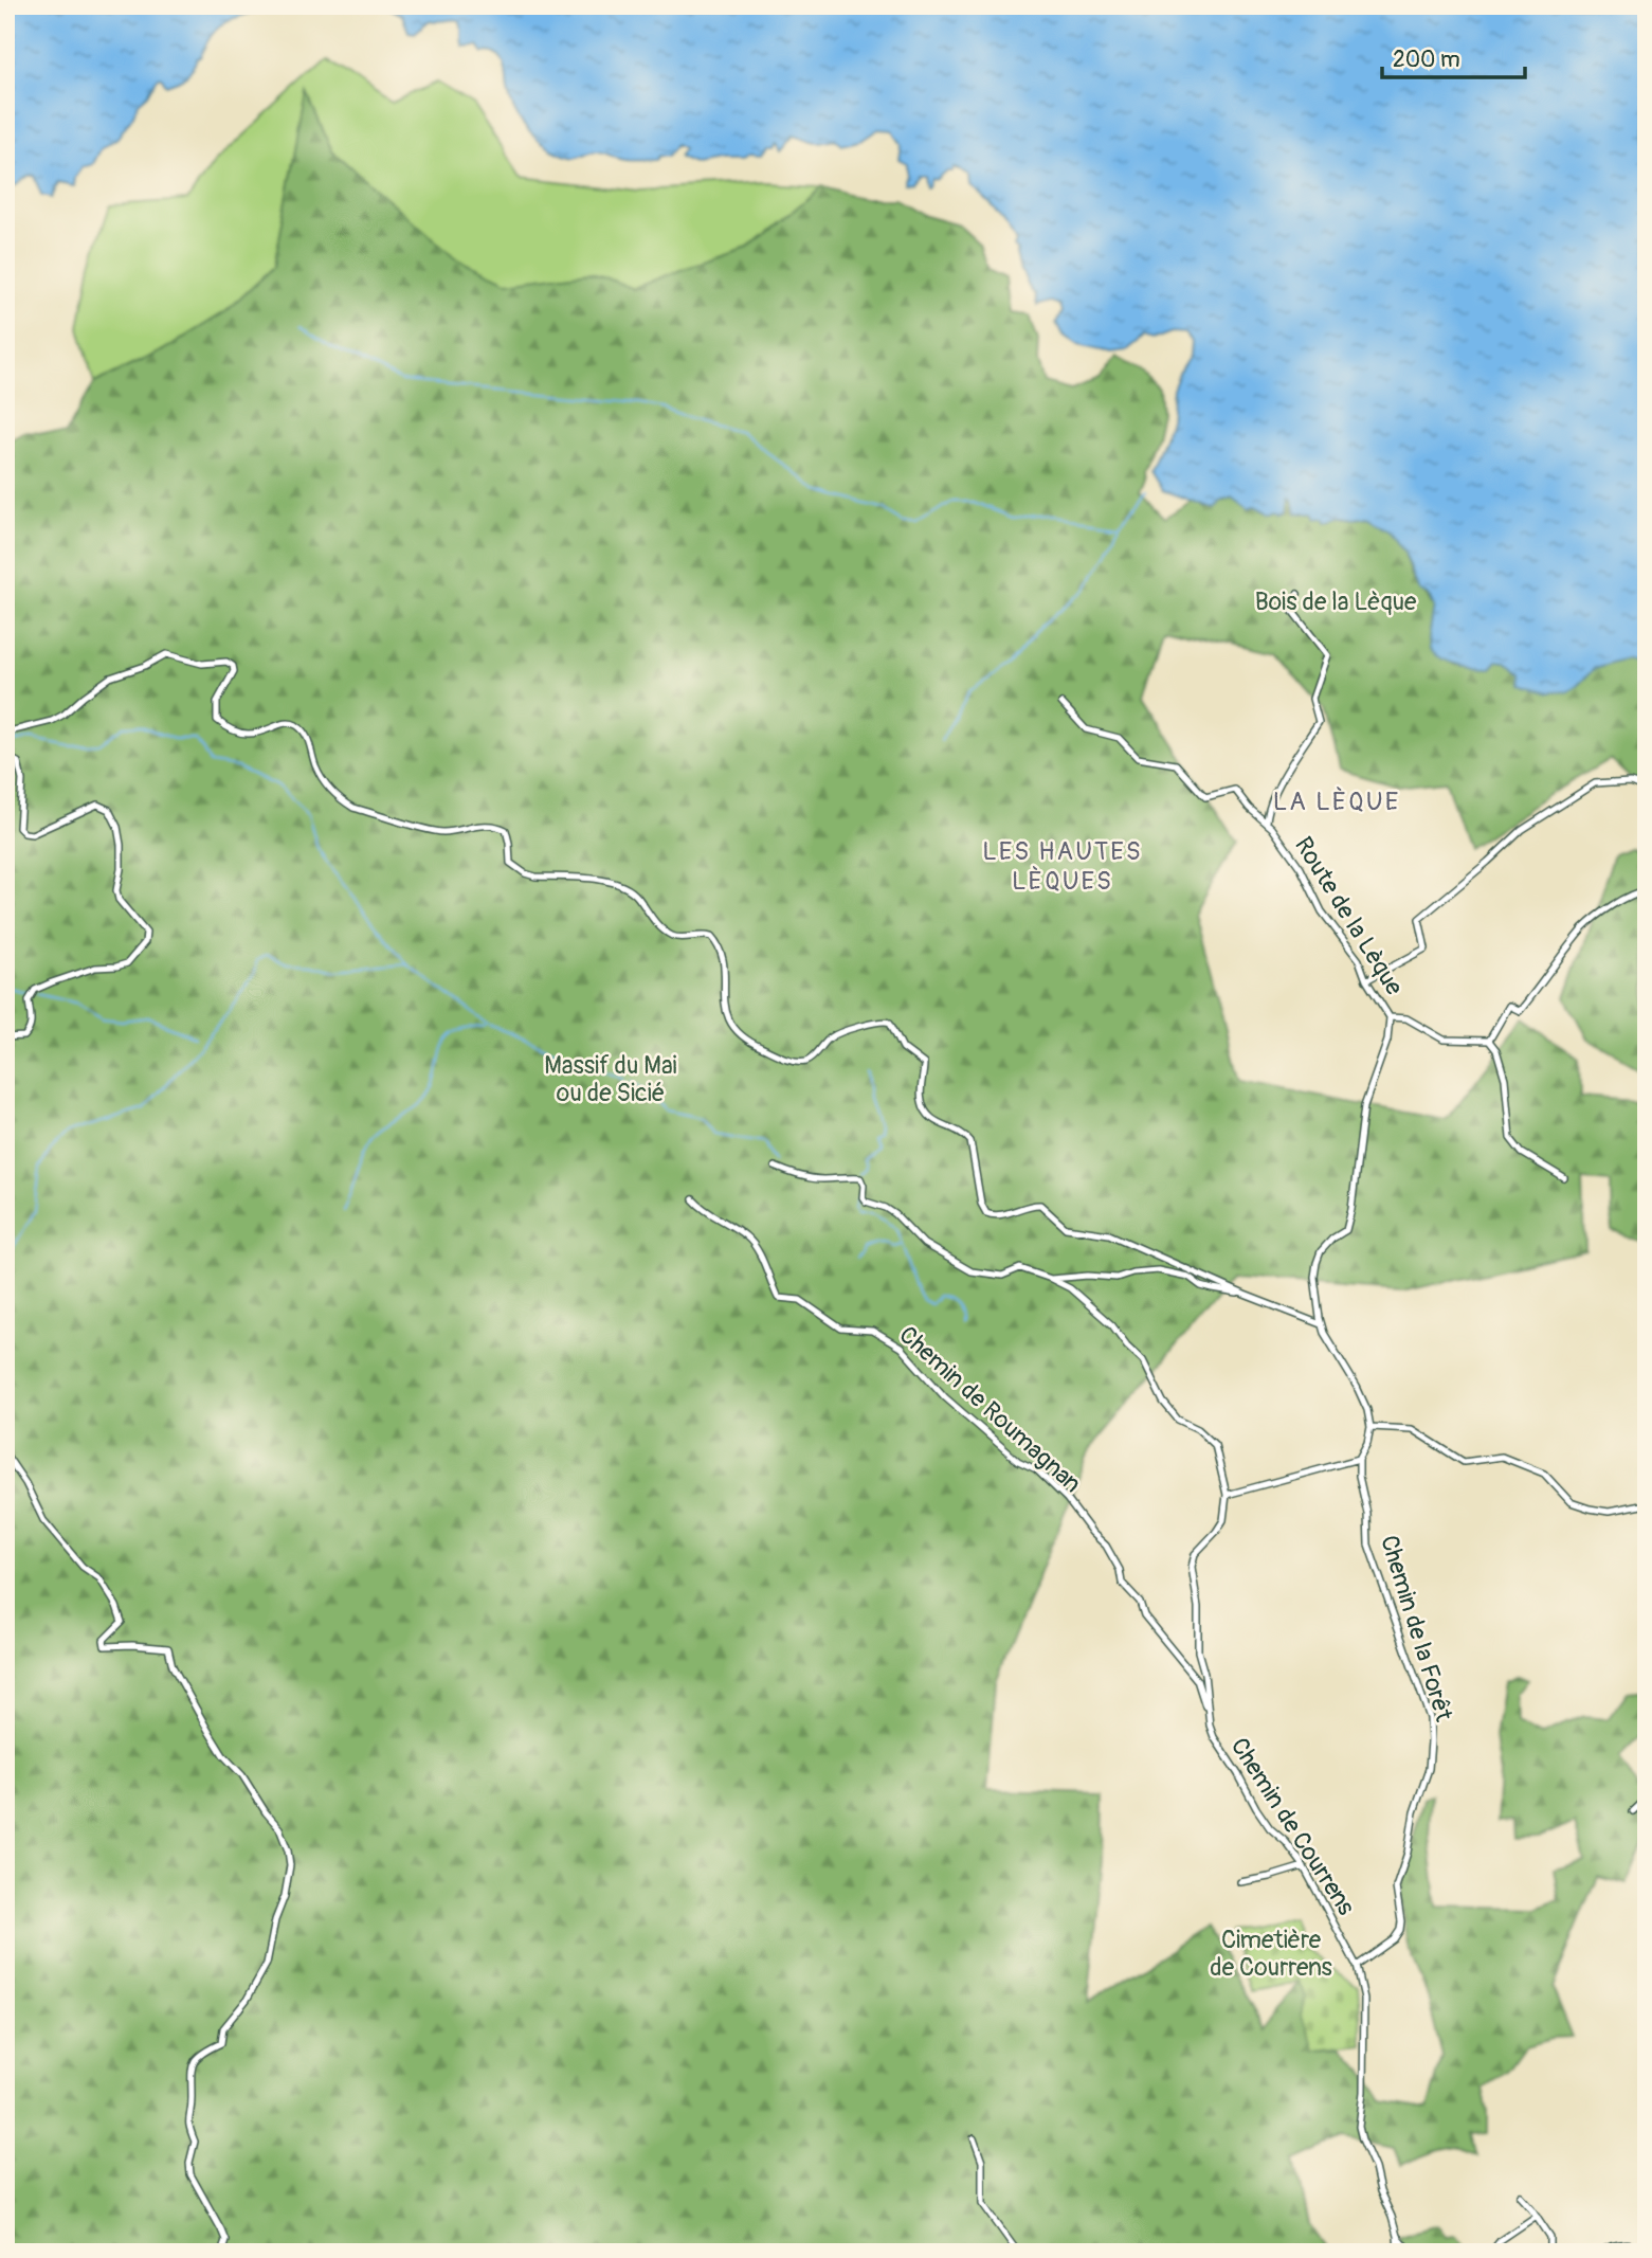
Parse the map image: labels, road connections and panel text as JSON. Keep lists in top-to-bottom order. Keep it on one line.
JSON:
{"streets":{"street":["Route de la Lèque","Chemin de Roumagnan","Chemin de la Forêt","Chemin de Courrens"]},"crossings":[["Chemin de Roumagnan","Chemin de Courrens"],["Chemin de la Forêt","Chemin de Courrens"]],"districts":["LA LÈQUE","LES HAUTES LÈQUES"],"parks":["Bois de la Lèque","Massif du Mai ou de Sicié","Cimetière de Courrens"],"scale_bar":"200 m"}
